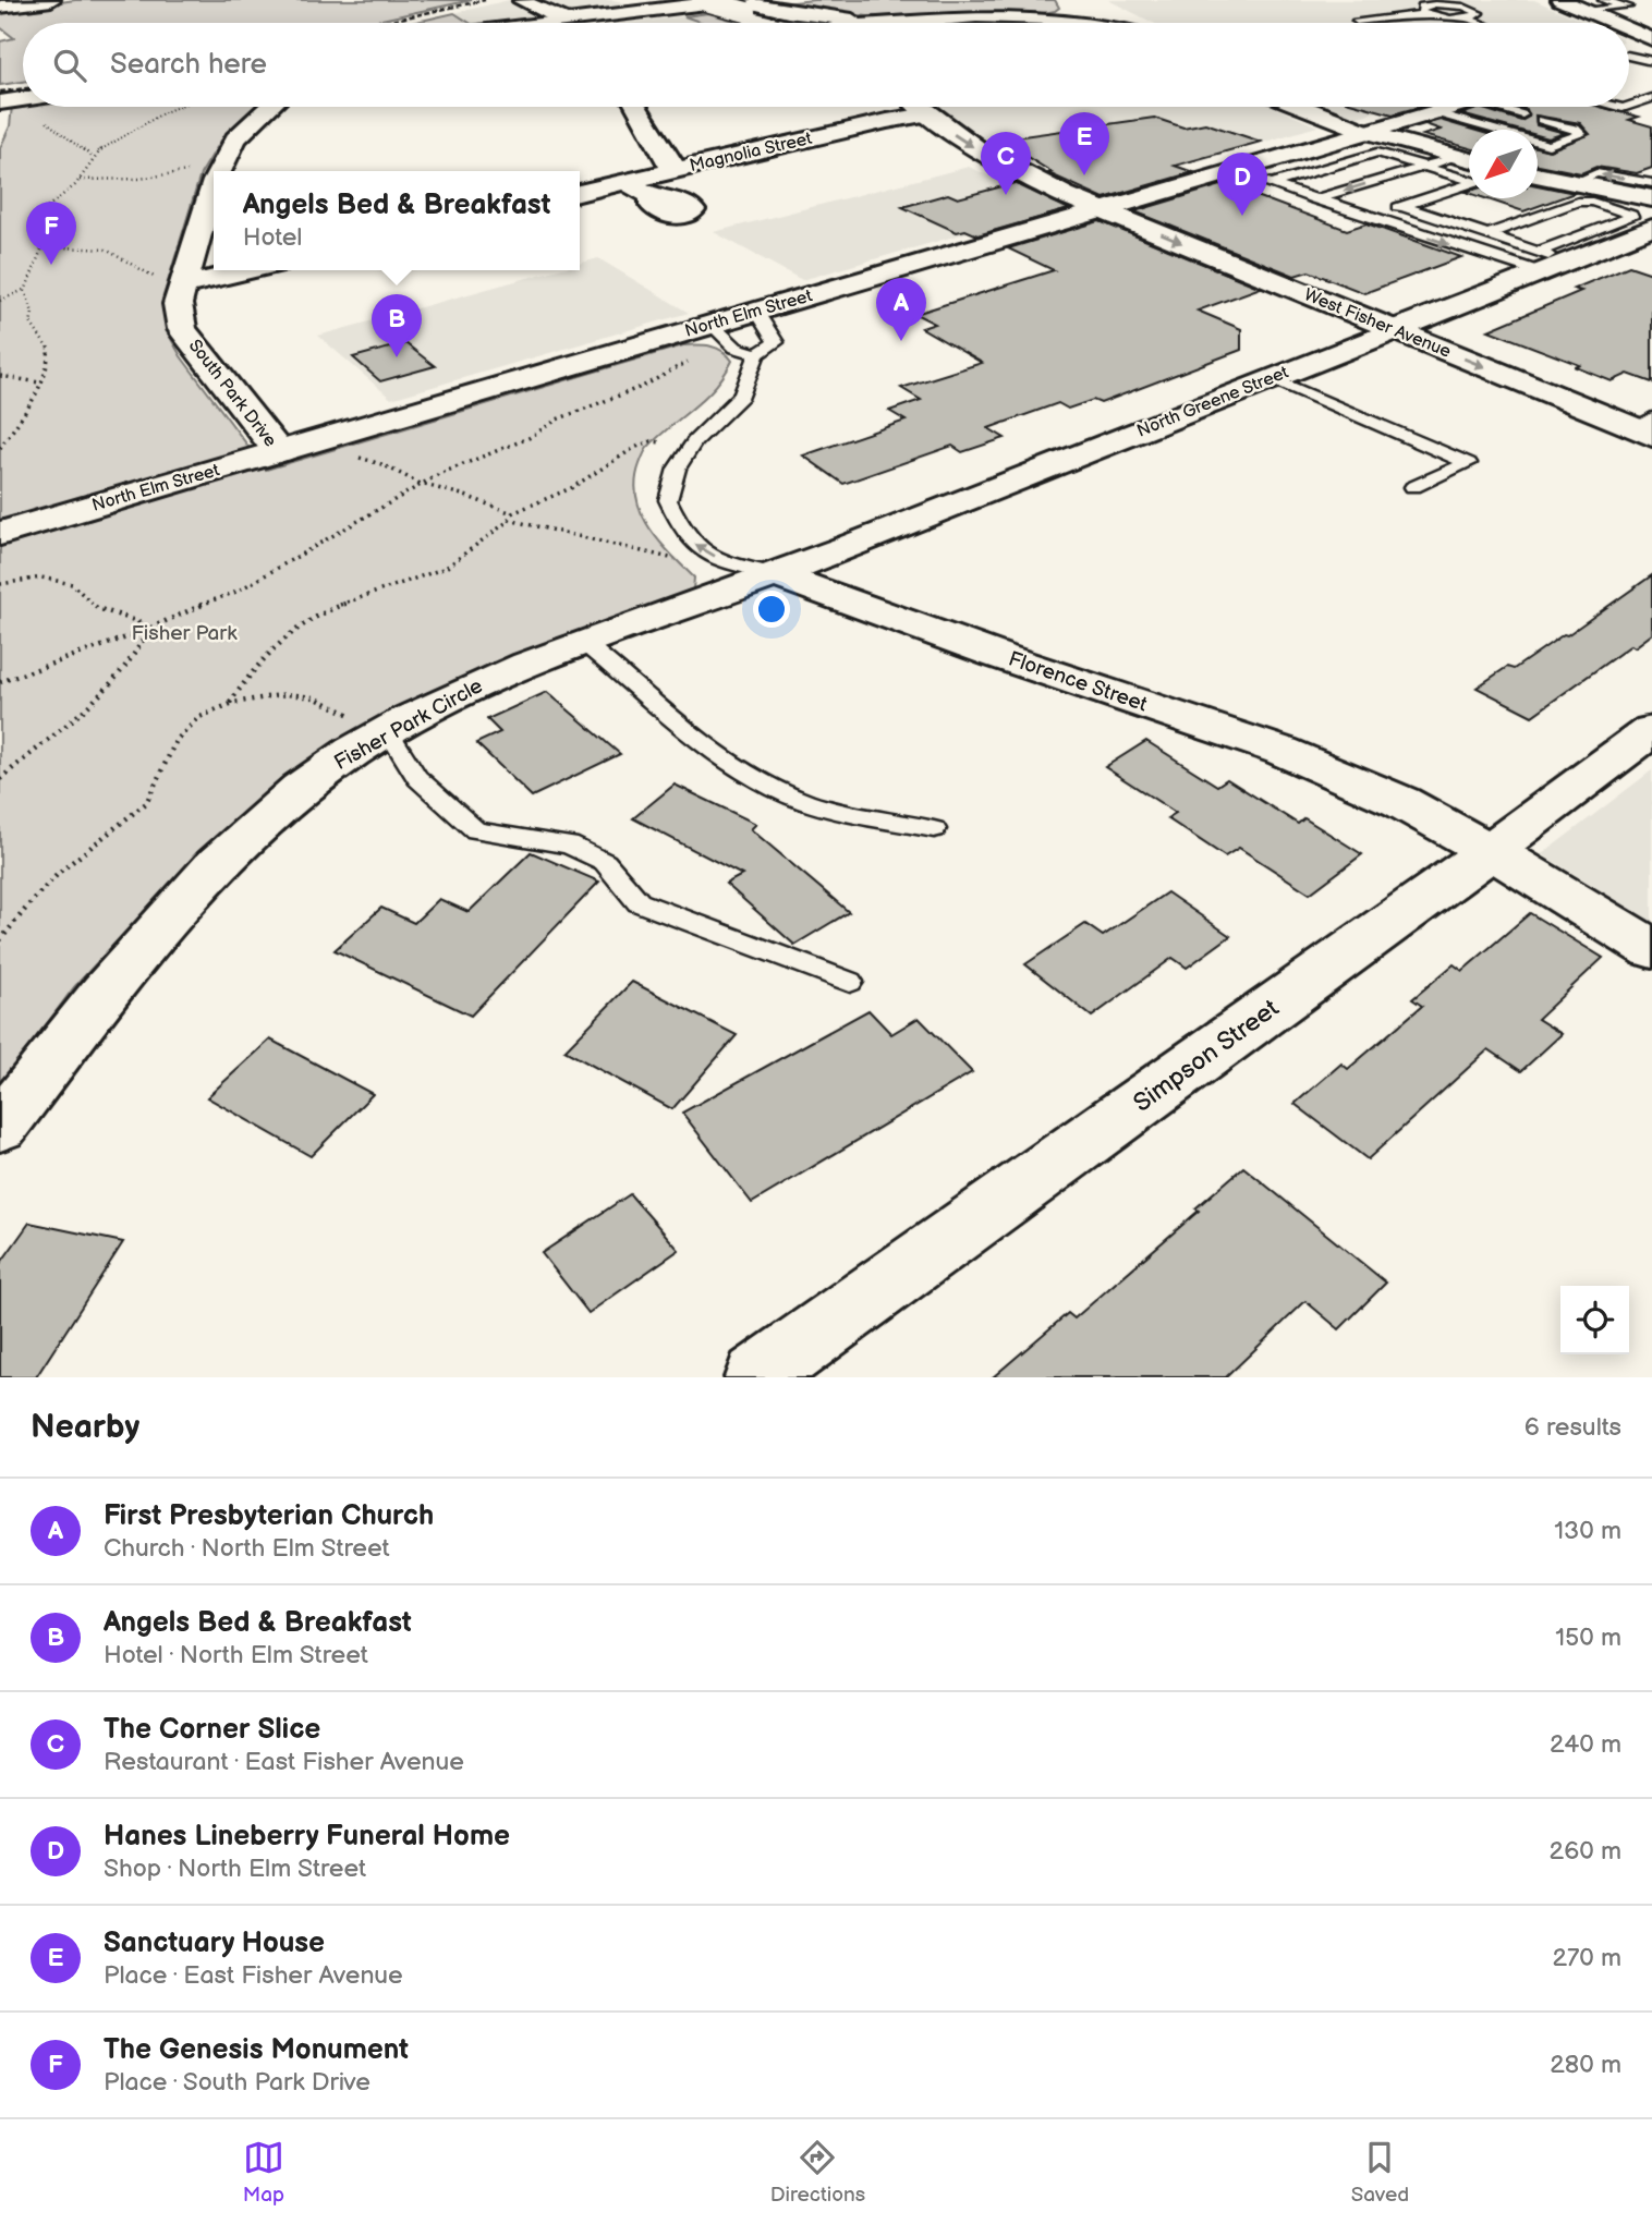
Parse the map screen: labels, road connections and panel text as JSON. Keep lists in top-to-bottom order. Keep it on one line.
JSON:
{"streets":{"street":["Magnolia Street","North Elm Street","West Fisher Avenue","South Park Drive","North Greene Street","Florence Street","Fisher Park Circle","Simpson Street"]},"crossings":[["Magnolia Street","West Fisher Avenue"],["North Elm Street","West Fisher Avenue"],["North Elm Street","South Park Drive"],["North Elm Street","Florence Street"],["West Fisher Avenue","North Greene Street"],["North Greene Street","Florence Street"],["North Greene Street","Fisher Park Circle"],["Florence Street","Fisher Park Circle"],["Florence Street","Simpson Street"]],"parks":["Fisher Park"],"north":"bottom left","page":{"search":"Search here","pins":["E","C","D","F","A","B"],"popup":["Angels Bed & Breakfast","Hotel"],"heading":["Nearby","6 results"],"list":[{"mark":"A","name":"First Presbyterian Church","note":"Church · North Elm Street","value":"130 m"},{"mark":"B","name":"Angels Bed & Breakfast","note":"Hotel · North Elm Street","value":"150 m"},{"mark":"C","name":"The Corner Slice","note":"Restaurant · East Fisher Avenue","value":"240 m"},{"mark":"D","name":"Hanes Lineberry Funeral Home","note":"Shop · North Elm Street","value":"260 m"},{"mark":"E","name":"Sanctuary House","note":"Place · East Fisher Avenue","value":"270 m"},{"mark":"F","name":"The Genesis Monument","note":"Place · South Park Drive","value":"280 m"}],"nav":["Map","Directions","Saved"]}}
